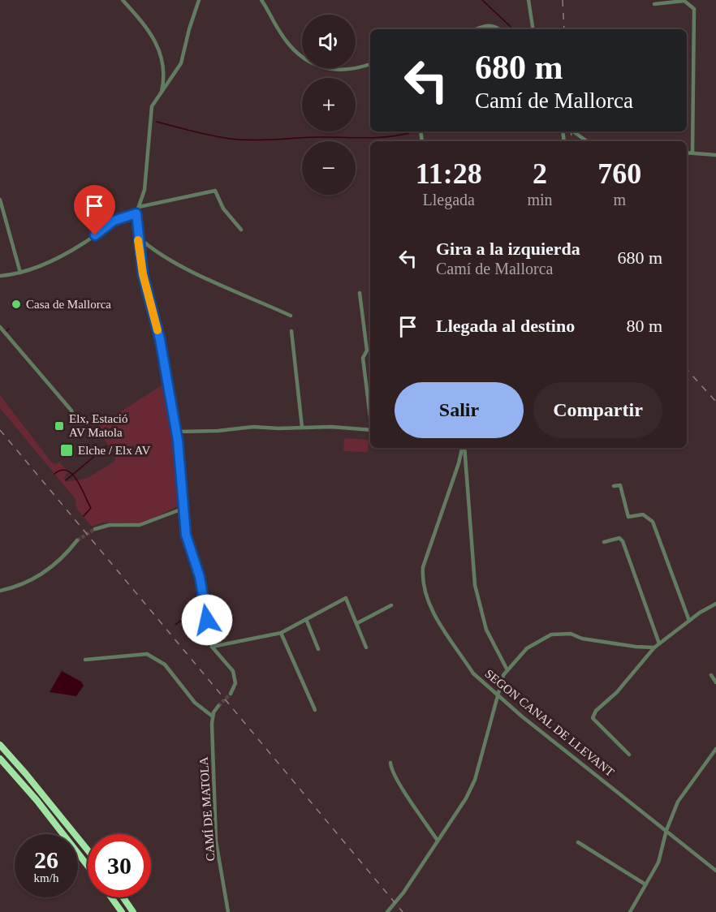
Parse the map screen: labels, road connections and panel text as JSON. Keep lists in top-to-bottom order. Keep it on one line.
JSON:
{"streets":{"street":["SEGON CANAL DE LLEVANT","CAMÍ DE MATOLA"]},"places":{"other":["Casa de Mallorca"],"transit":["Elx, Estació AV Matola","Elche / Elx AV"]},"page":{"map_buttons":["+","−"],"turn":["680 m","Camí de Mallorca"],"eta":["11:28","Llegada","2","min","760","m"],"list":[{"name":"Gira a la izquierda","note":"Camí de Mallorca","value":"680 m"},{"name":"Llegada al destino","value":"80 m"}],"buttons":["Salir","Compartir"],"speed":"26 km/h","limit":"30"}}
